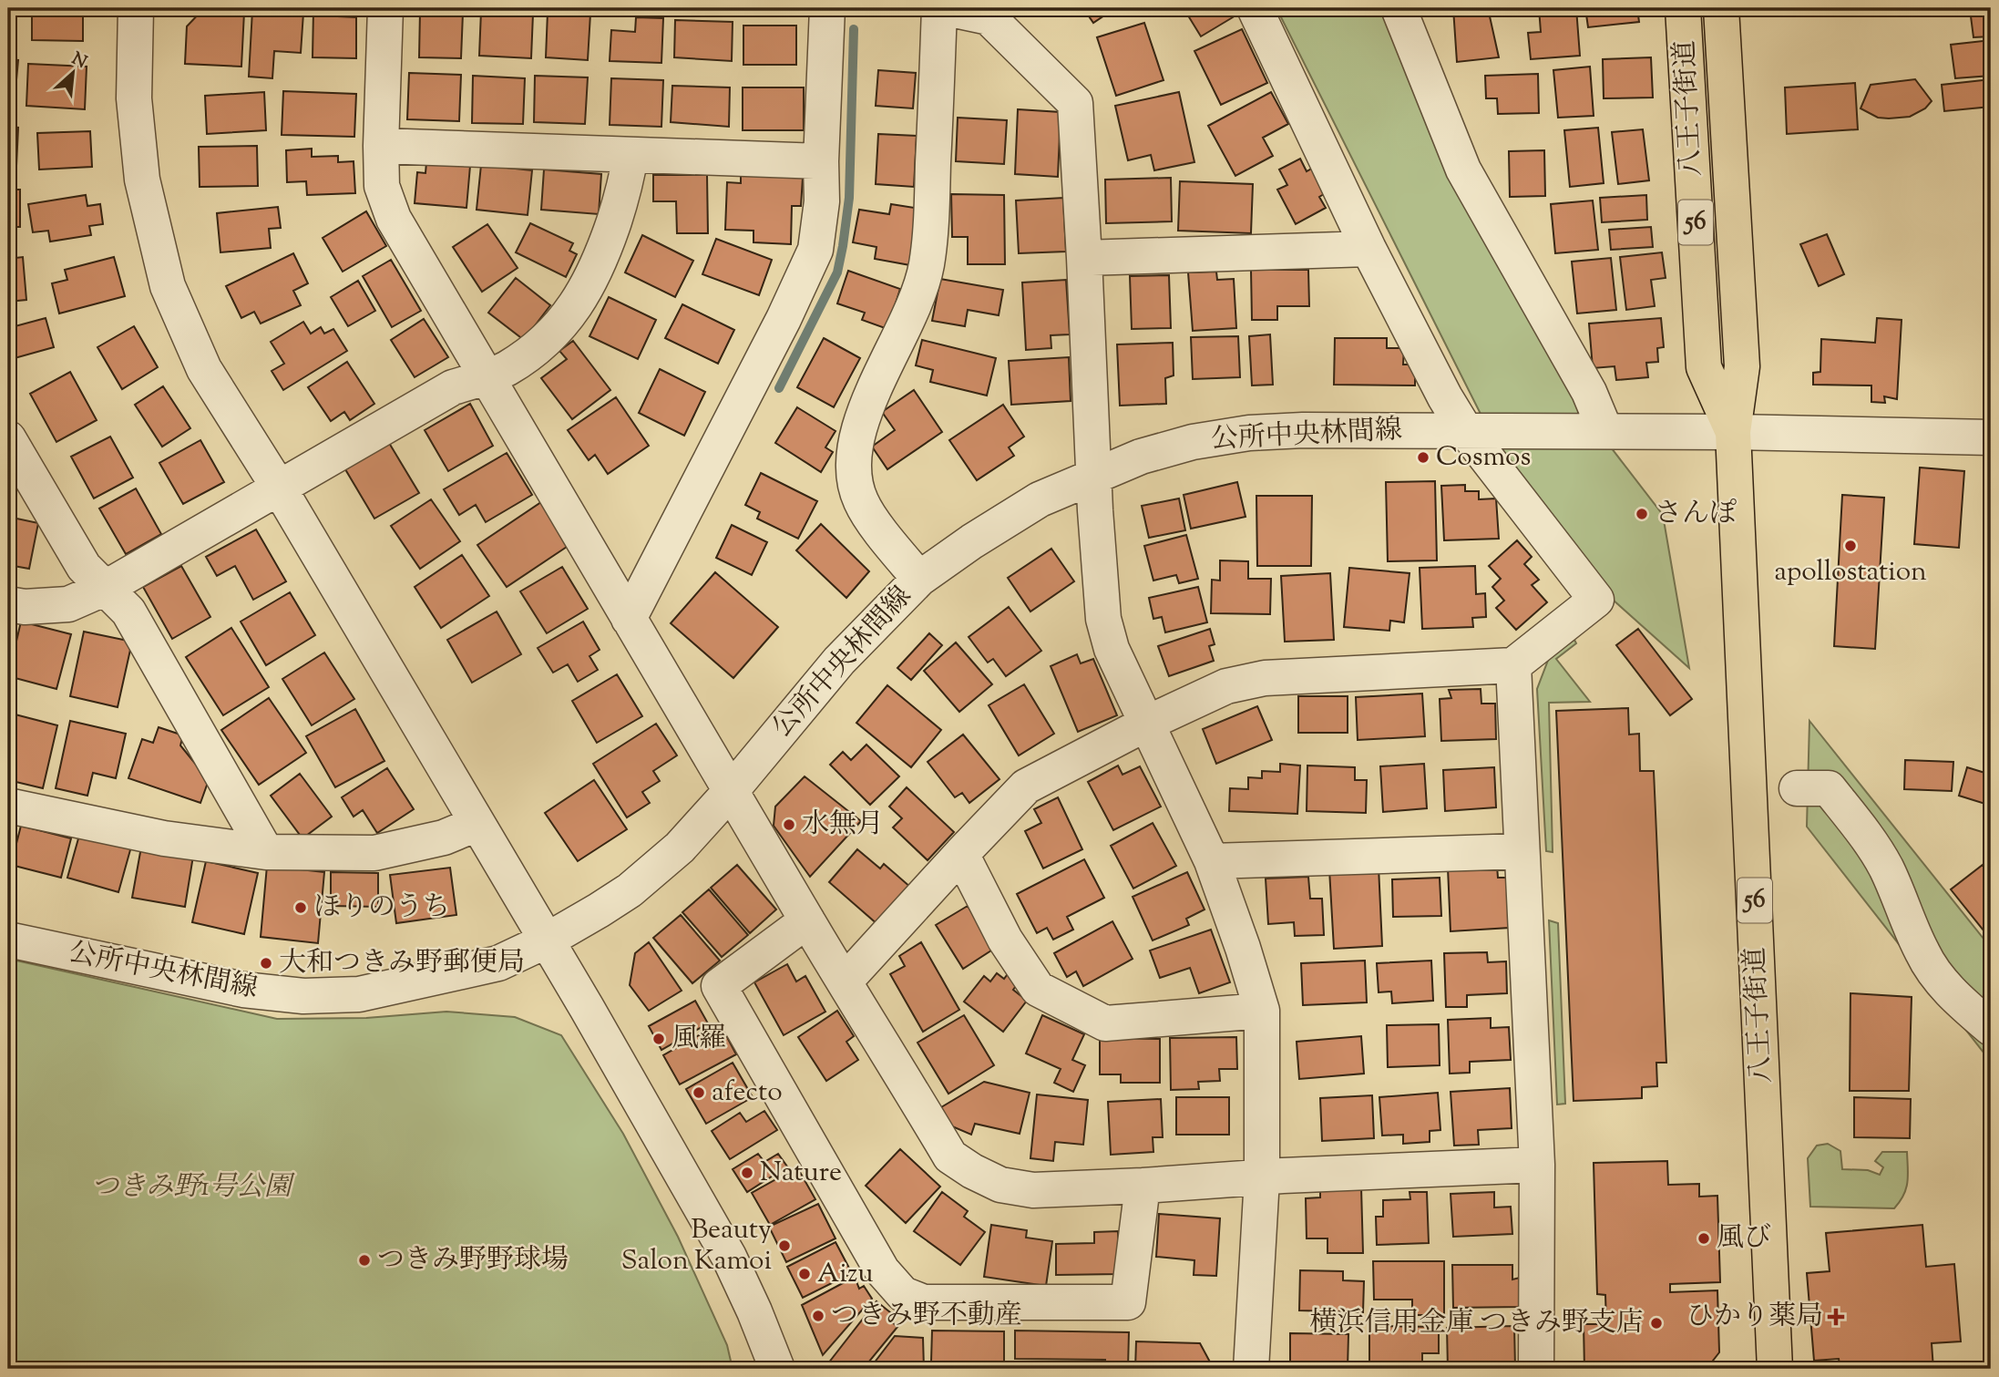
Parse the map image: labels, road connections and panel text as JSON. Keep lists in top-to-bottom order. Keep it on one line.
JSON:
{"streets":{"main road":["八王子街道","56"],"street":["公所中央林間線"]},"crossings":[["八王子街道","公所中央林間線"]],"parks":["つきみ野1号公園"],"places":{"other":["Cosmos","さんぽ","apollostation","水無月","ほりのうち","大和つきみ野郵便局","風羅","afecto","Nature","風び","Beauty Salon Kamoi","つきみ野野球場","Aizu","つきみ野不動産","横浜信用金庫 つきみ野支店"],"health":["ひかり薬局"]},"north":"top right"}
